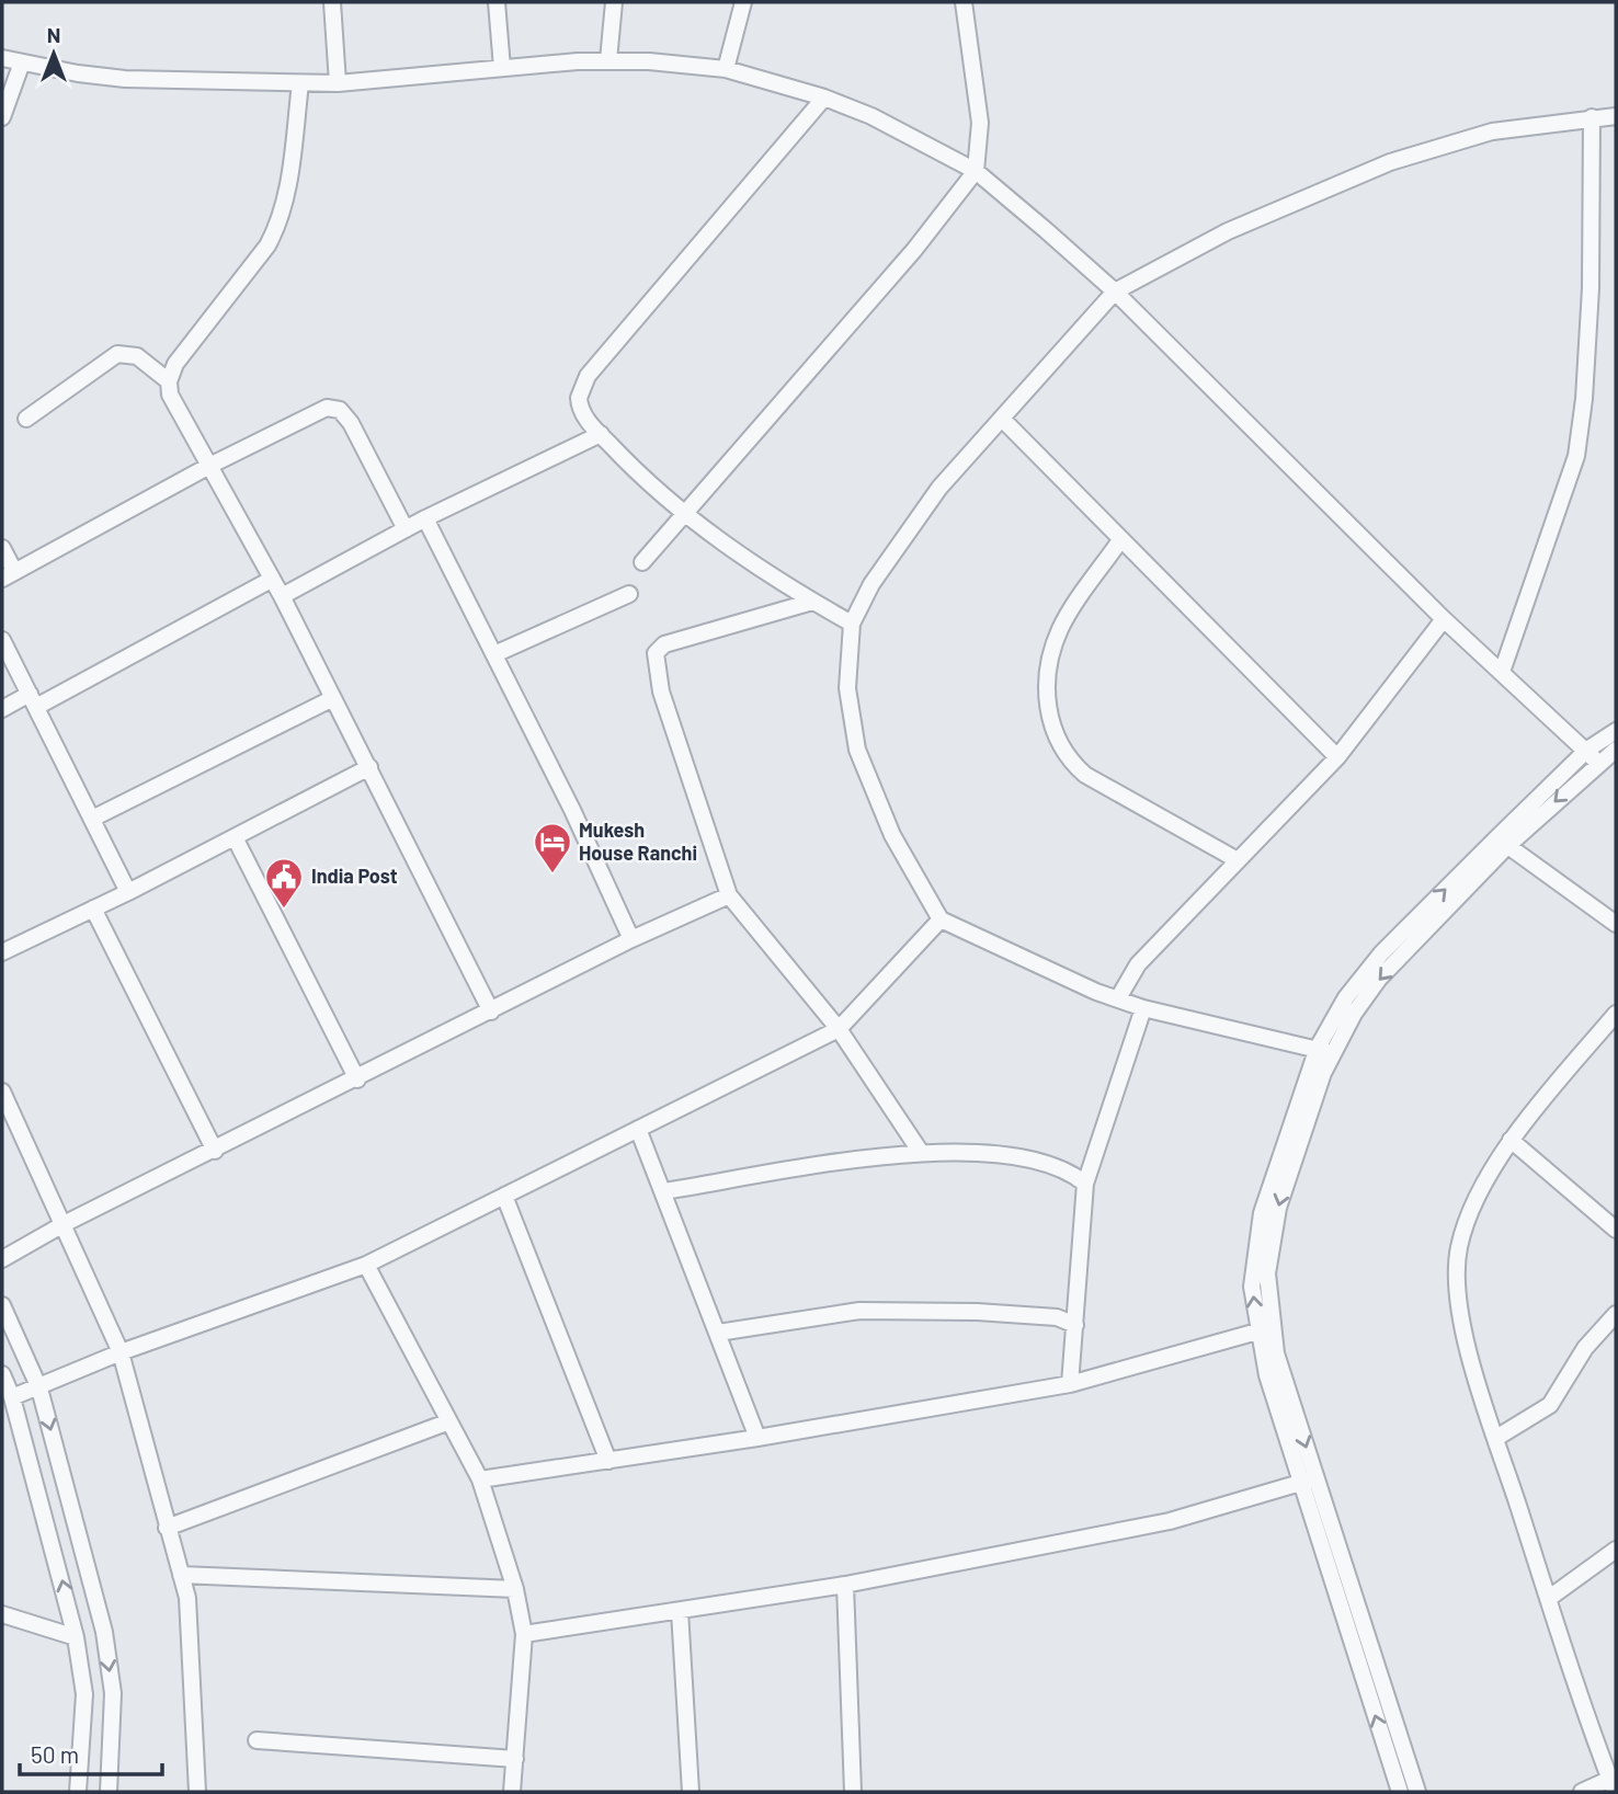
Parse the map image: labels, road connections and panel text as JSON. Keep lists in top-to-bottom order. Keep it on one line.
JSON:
{"places":{"hotel":["Mukesh House Ranchi"],"public building":["India Post"]},"scale_bar":"50 m","north":"top"}
